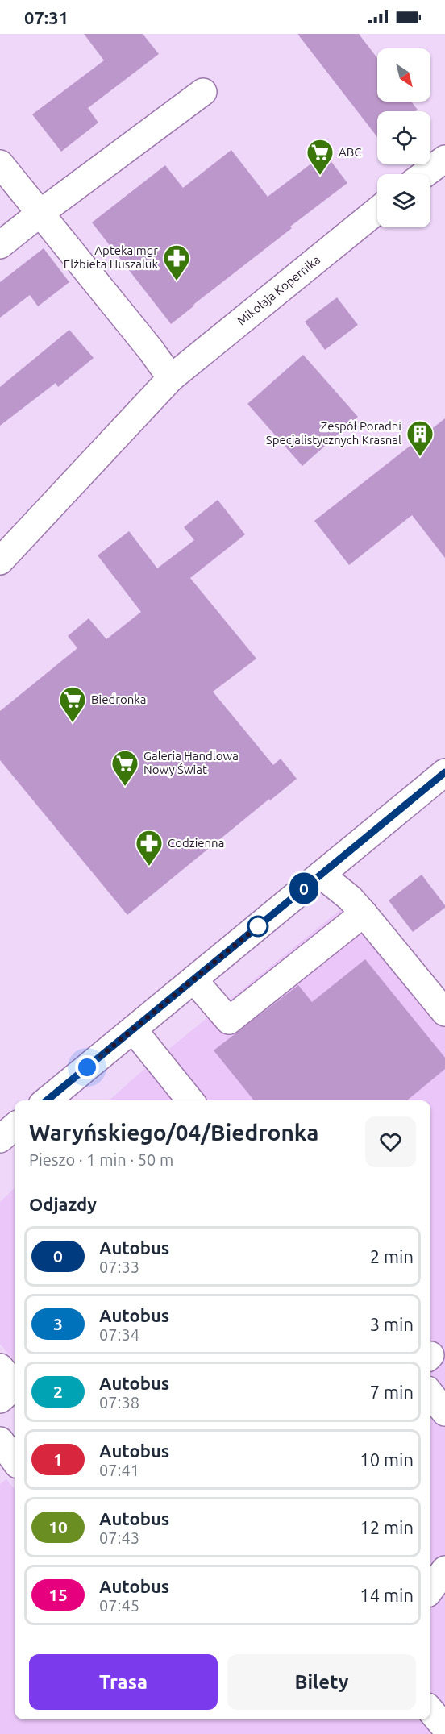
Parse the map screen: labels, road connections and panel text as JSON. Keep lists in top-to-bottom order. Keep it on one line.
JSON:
{"streets":{"street":["Mikołaja Kopernika"]},"places":{"supermarket":["ABC","Biedronka","Galeria Handlowa Nowy Świat"],"pharmacy":["Apteka mgr Elżbieta Huszaluk","Codzienna"],"building":["Zespół Poradni Specjalistycznych Krasnal"]},"lines":["bus line 0"],"north":"bottom right","page":{"status":"07:31","on_map":"0","heading":[["Waryńskiego/04/Biedronka","Pieszo · 1 min · 50 m"],"Odjazdy"],"list":[{"mark":"0","name":"Autobus","note":"07:33","value":"2 min"},{"mark":"3","name":"Autobus","note":"07:34","value":"3 min"},{"mark":"2","name":"Autobus","note":"07:38","value":"7 min"},{"mark":"1","name":"Autobus","note":"07:41","value":"10 min"},{"mark":"10","name":"Autobus","note":"07:43","value":"12 min"},{"mark":"15","name":"Autobus","note":"07:45","value":"14 min"}],"buttons":["Trasa","Bilety"]}}
